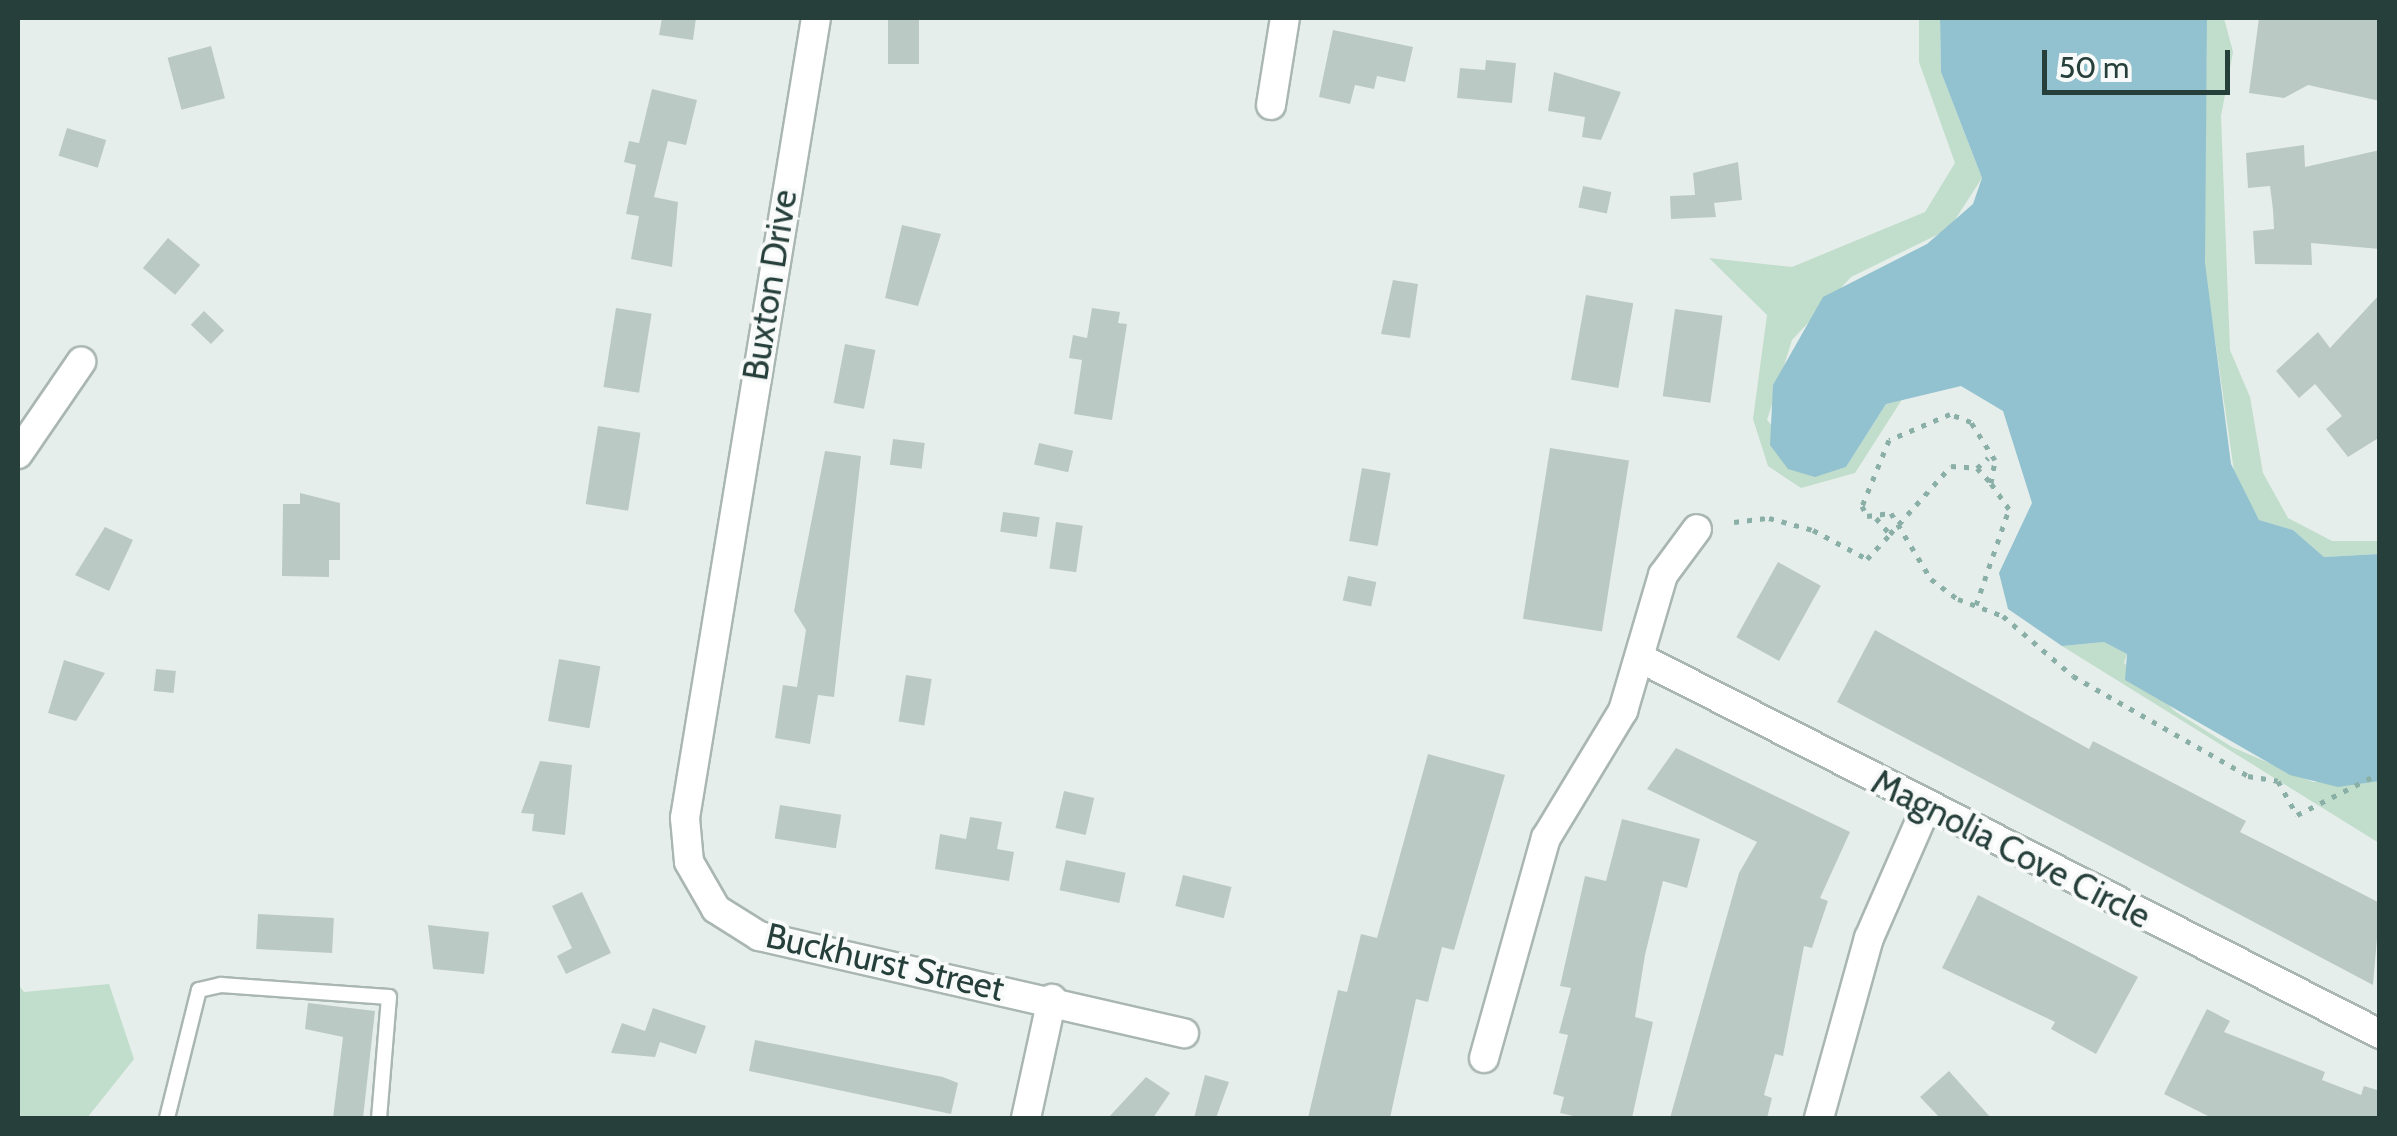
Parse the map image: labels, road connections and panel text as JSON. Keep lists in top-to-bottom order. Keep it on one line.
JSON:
{"streets":{"street":["Buxton Drive","Magnolia Cove Circle","Buckhurst Street"]},"crossings":[["Buxton Drive","Buckhurst Street"]],"scale_bar":"50 m"}
